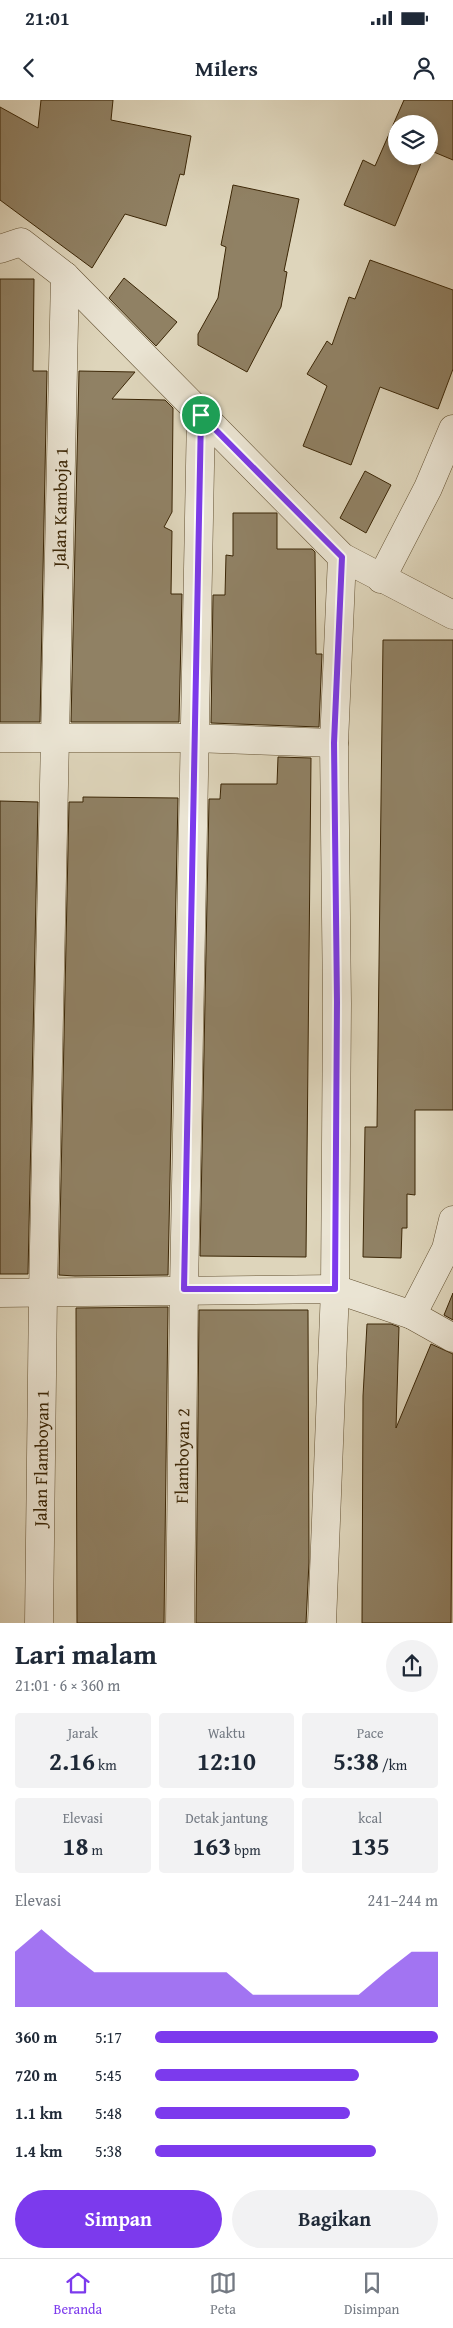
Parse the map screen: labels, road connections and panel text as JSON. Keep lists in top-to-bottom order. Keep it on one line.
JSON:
{"streets":{"street":["Jalan Kamboja 1","Flamboyan 2","Jalan Flamboyan 1"]},"crossings":[["Jalan Kamboja 1","Jalan Flamboyan 1"]],"page":{"status":"21:01","header":"Milers","heading":["Lari malam","21:01 · 6 × 360 m"],"stats":[["Jarak","2.16 km"],["Waktu","12:10"],["Pace","5:38 /km"],["Elevasi","18 m"],["Detak jantung","163 bpm"],["kcal","135"]],"chart":["Elevasi","241–244 m"],"list":[{"name":"360 m","note":"5:17"},{"name":"720 m","note":"5:45"},{"name":"1.1 km","note":"5:48"},{"name":"1.4 km","note":"5:38"}],"buttons":["Simpan","Bagikan"],"tabs":["Beranda","Peta","Disimpan"]}}
